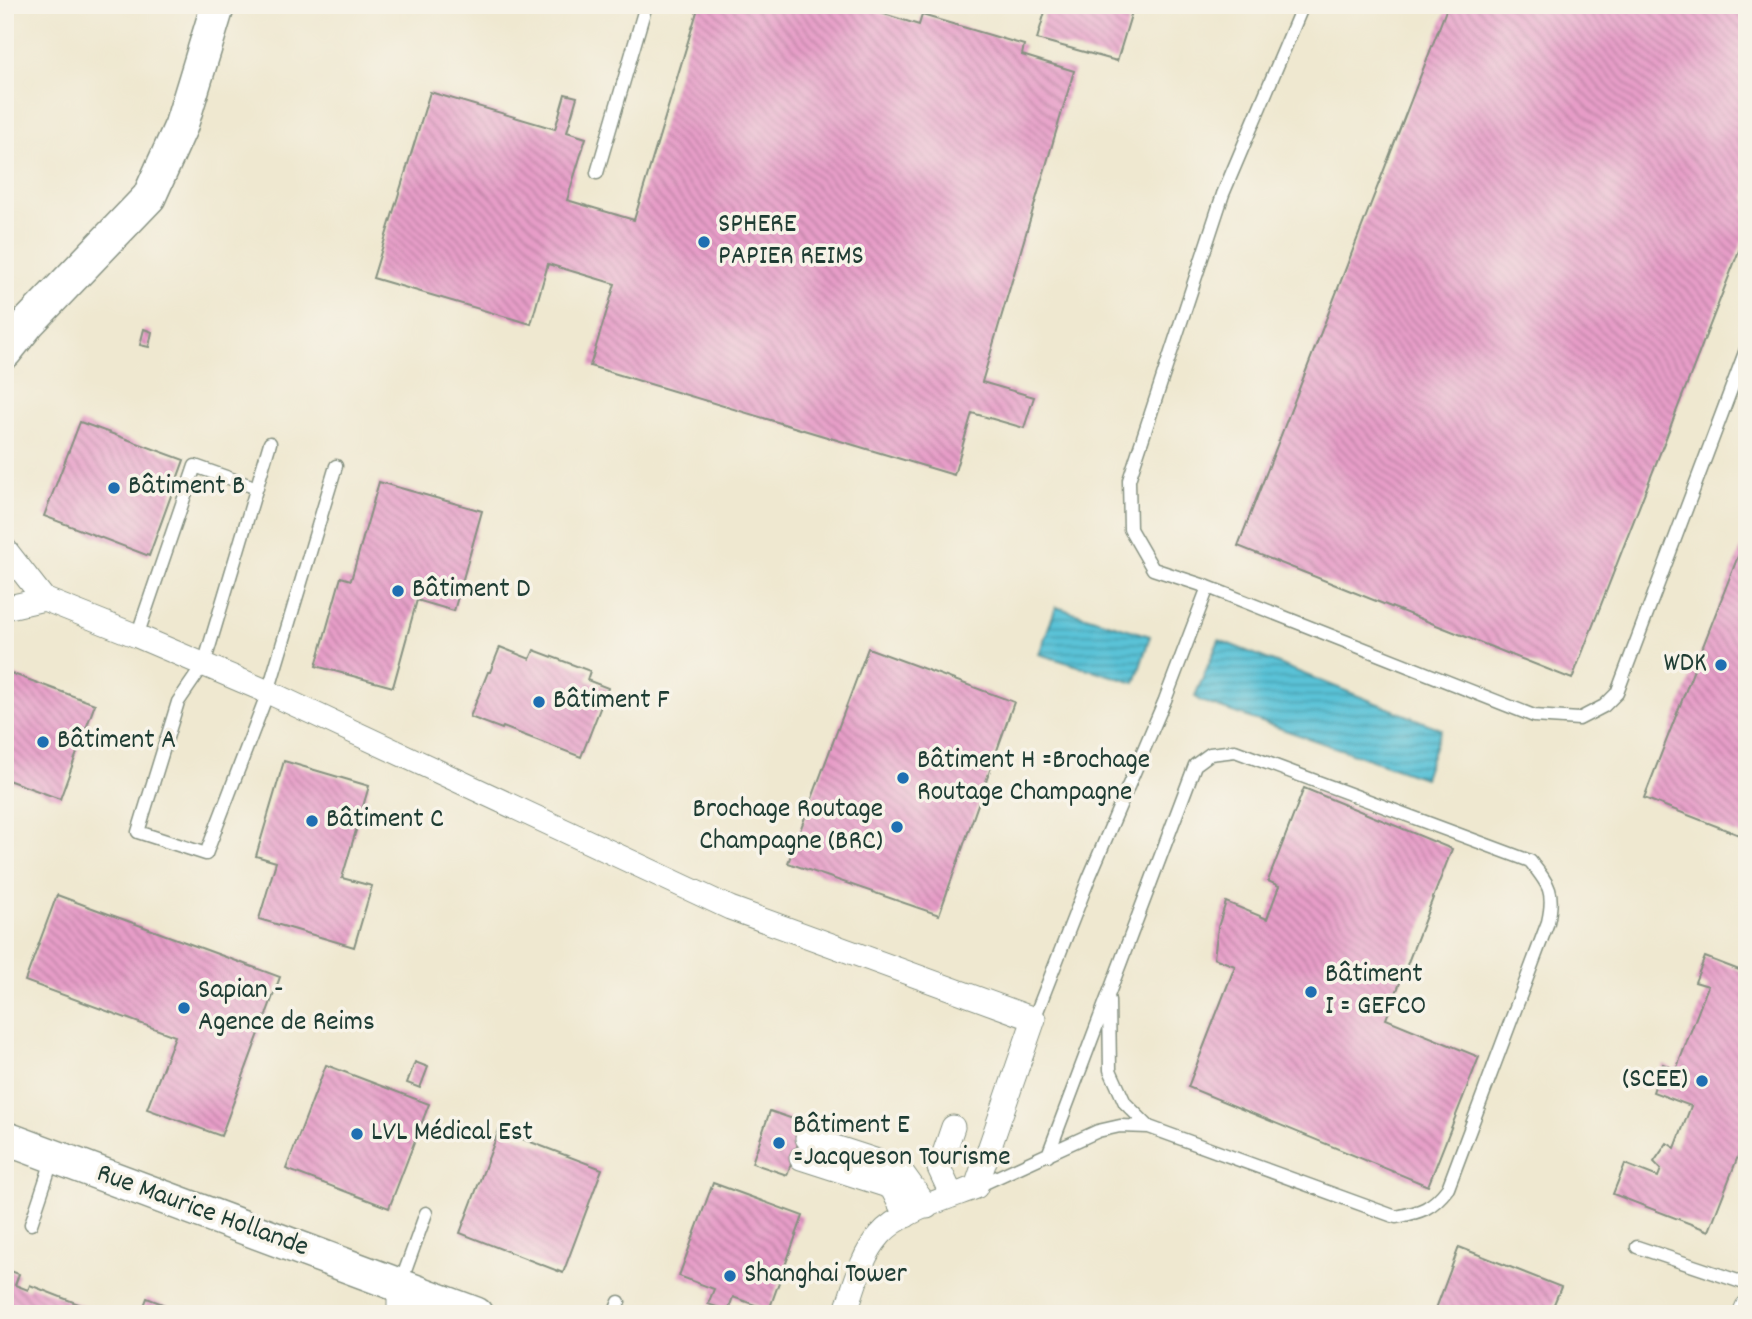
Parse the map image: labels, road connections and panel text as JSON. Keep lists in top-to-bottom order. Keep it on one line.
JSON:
{"streets":{"street":["Rue Maurice Hollande"]},"places":["SPHERE PAPIER REIMS","Bâtiment B","Bâtiment D","WDK","Bâtiment F","Bâtiment A","Bâtiment H =Brochage Routage Champagne","Bâtiment C","Brochage Routage Champagne (BRC)","Bâtiment I = GEFCO","Sapian - Agence de Reims","(SCEE)","LVL Médical Est","Bâtiment E =Jacqueson Tourisme","Shanghai Tower"]}
